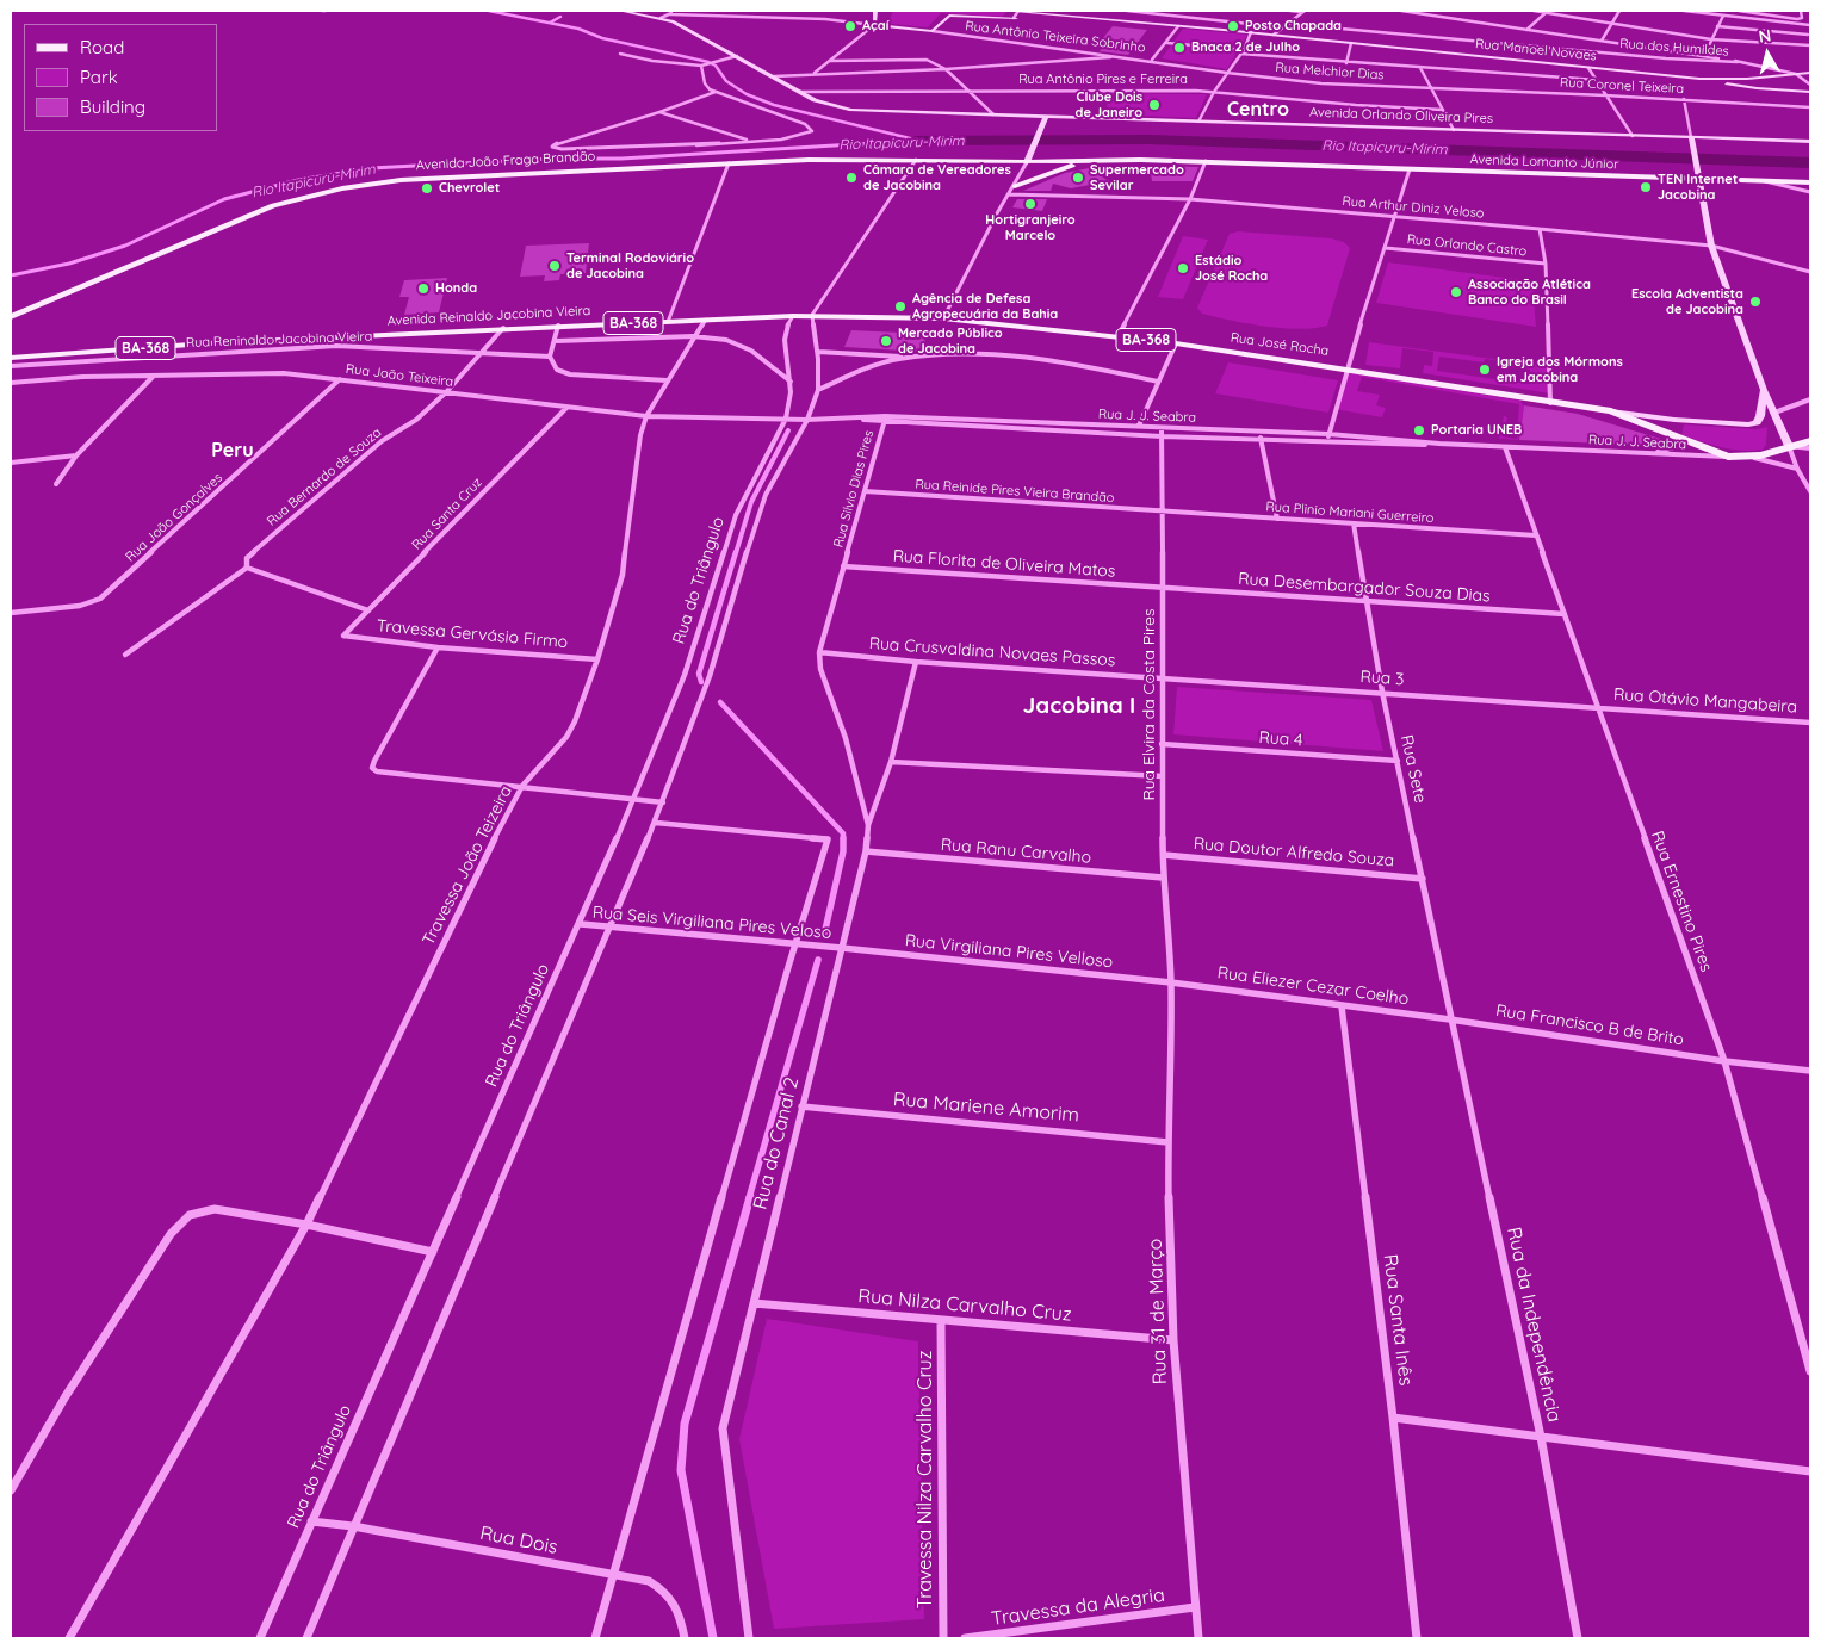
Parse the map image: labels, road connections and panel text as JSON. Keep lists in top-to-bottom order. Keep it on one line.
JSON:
{"streets":{"main road":["Avenida João Fraga Brandão","Avenida Lomanto Júnior","Avenida Reinaldo Jacobina Vieira","BA-368","Rua José Rocha"],"street":["Rua Antônio Teixeira Sobrinho","Rua dos Humildes","Rua Manoel Novaes","Rua Melchior Dias","Rua Antônio Pires e Ferreira","Rua Coronel Teixeira","Avenida Orlando Oliveira Pires","Rua Arthur Diniz Veloso","Rua Orlando Castro","Rua Reninaldo Jacobina Vieira","Rua João Teixeira","Rua J. J. Seabra","Rua Bernardo de Souza","Rua Silvio Dias Pires","Rua Reinide Pires Vieira Brandão","Rua Plinio Mariani Guerreiro","Rua Santa Cruz","Rua João Gonçalves","Rua Florita de Oliveira Matos","Rua do Triângulo","Rua Desembargador Souza Dias","Travessa Gervásio Firmo","Rua Crusvaldina Novaes Passos","Rua 3","Rua Otávio Mangabeira","Rua Elvira da Costa Pires","Rua 4","Rua Sete","Rua Ranu Carvalho","Rua Doutor Alfredo Souza","Travessa João Teizeira","Rua Ernestino Pires","Rua Seis Virgiliana Pires Veloso","Rua Virgiliana Pires Velloso","Rua Eliezer Cezar Coelho","Rua Francisco B de Brito","Rua Mariene Amorim","Rua do Canal 2","Rua Nilza Carvalho Cruz","Rua 31 de Março","Rua Santa Inês","Rua da Independência","Travessa Nilza Carvalho Cruz","Rua Dois","Travessa da Alegria"]},"crossings":[["Rua Antônio Teixeira Sobrinho","Rua Melchior Dias"],["Rua Melchior Dias","Rua Coronel Teixeira"],["Rua Antônio Pires e Ferreira","Avenida Orlando Oliveira Pires"],["Avenida João Fraga Brandão","Avenida Lomanto Júnior"],["Avenida Lomanto Júnior","Rua Orlando Castro"],["Rua Arthur Diniz Veloso","Rua Orlando Castro"],["Rua Orlando Castro","Rua José Rocha"],["Rua Orlando Castro","Rua J. J. Seabra"],["Avenida Reinaldo Jacobina Vieira","BA-368"],["Avenida Reinaldo Jacobina Vieira","Rua Reninaldo Jacobina Vieira"],["Avenida Reinaldo Jacobina Vieira","Rua José Rocha"],["Avenida Reinaldo Jacobina Vieira","Rua Bernardo de Souza"],["Avenida Reinaldo Jacobina Vieira","Travessa João Teizeira"],["BA-368","Rua Reninaldo Jacobina Vieira"],["Rua Reninaldo Jacobina Vieira","Rua Bernardo de Souza"],["Rua José Rocha","Rua J. J. Seabra"],["Rua João Teixeira","Rua J. J. Seabra"],["Rua João Teixeira","Rua Bernardo de Souza"],["Rua João Teixeira","Rua Santa Cruz"],["Rua João Teixeira","Rua João Gonçalves"],["Rua João Teixeira","Rua do Triângulo"],["Rua João Teixeira","Travessa João Teizeira"],["Rua J. J. Seabra","Rua Silvio Dias Pires"],["Rua J. J. Seabra","Rua do Triângulo"],["Rua J. J. Seabra","Rua Elvira da Costa Pires"],["Rua J. J. Seabra","Rua Ernestino Pires"],["Rua Silvio Dias Pires","Rua Reinide Pires Vieira Brandão"],["Rua Silvio Dias Pires","Rua Florita de Oliveira Matos"],["Rua Silvio Dias Pires","Rua Crusvaldina Novaes Passos"],["Rua Reinide Pires Vieira Brandão","Rua Plinio Mariani Guerreiro"],["Rua Reinide Pires Vieira Brandão","Rua Elvira da Costa Pires"],["Rua Plinio Mariani Guerreiro","Rua Elvira da Costa Pires"],["Rua Plinio Mariani Guerreiro","Rua Sete"],["Rua Plinio Mariani Guerreiro","Rua Ernestino Pires"],["Rua Santa Cruz","Travessa Gervásio Firmo"],["Rua Florita de Oliveira Matos","Rua Desembargador Souza Dias"],["Rua Florita de Oliveira Matos","Rua Elvira da Costa Pires"],["Rua do Triângulo","Rua Seis Virgiliana Pires Veloso"],["Rua do Triângulo","Rua Dois"],["Rua Desembargador Souza Dias","Rua Elvira da Costa Pires"],["Rua Desembargador Souza Dias","Rua Sete"],["Rua Desembargador Souza Dias","Rua Ernestino Pires"],["Travessa Gervásio Firmo","Travessa João Teizeira"],["Rua Crusvaldina Novaes Passos","Rua 3"],["Rua Crusvaldina Novaes Passos","Rua Elvira da Costa Pires"],["Rua Crusvaldina Novaes Passos","Rua do Canal 2"],["Rua 3","Rua Otávio Mangabeira"],["Rua 3","Rua Elvira da Costa Pires"],["Rua 3","Rua Sete"],["Rua 3","Rua Ernestino Pires"],["Rua Otávio Mangabeira","Rua Ernestino Pires"],["Rua Elvira da Costa Pires","Rua 4"],["Rua Elvira da Costa Pires","Rua Ranu Carvalho"],["Rua Elvira da Costa Pires","Rua Doutor Alfredo Souza"],["Rua Elvira da Costa Pires","Rua Virgiliana Pires Velloso"],["Rua Elvira da Costa Pires","Rua Eliezer Cezar Coelho"],["Rua Elvira da Costa Pires","Rua 31 de Março"],["Rua 4","Rua Sete"],["Rua Sete","Rua Doutor Alfredo Souza"],["Rua Sete","Rua Eliezer Cezar Coelho"],["Rua Sete","Rua Francisco B de Brito"],["Rua Sete","Rua da Independência"],["Rua Ranu Carvalho","Rua do Canal 2"],["Rua Ernestino Pires","Rua Francisco B de Brito"],["Rua Seis Virgiliana Pires Veloso","Rua Virgiliana Pires Velloso"],["Rua Seis Virgiliana Pires Veloso","Rua do Canal 2"],["Rua Virgiliana Pires Velloso","Rua Eliezer Cezar Coelho"],["Rua Virgiliana Pires Velloso","Rua do Canal 2"],["Rua Virgiliana Pires Velloso","Rua 31 de Março"],["Rua Eliezer Cezar Coelho","Rua Francisco B de Brito"],["Rua Eliezer Cezar Coelho","Rua 31 de Março"],["Rua Eliezer Cezar Coelho","Rua Santa Inês"],["Rua Eliezer Cezar Coelho","Rua da Independência"],["Rua Francisco B de Brito","Rua da Independência"],["Rua Mariene Amorim","Rua do Canal 2"],["Rua Mariene Amorim","Rua 31 de Março"],["Rua do Canal 2","Rua Nilza Carvalho Cruz"],["Rua do Canal 2","Rua Dois"],["Rua Nilza Carvalho Cruz","Rua 31 de Março"],["Rua Nilza Carvalho Cruz","Travessa Nilza Carvalho Cruz"],["Rua 31 de Março","Travessa da Alegria"]],"districts":["Centro","Peru","Jacobina I"],"water":["Rio Itapicuru-Mirim"],"places":["Açaí","Posto Chapada","Bnaca 2 de Julho","Clube Dois de Janeiro","Câmara de Vereadores de Jacobina","Supermercado Sevilar","TEN Internet Jacobina","Chevrolet","Hortigranjeiro Marcelo","Terminal Rodoviário de Jacobina","Estádio José Rocha","Honda","Associação Atlética Banco do Brasil","Escola Adventista de Jacobina","Agência de Defesa Agropecuária da Bahia","Mercado Público de Jacobina","Igreja dos Mórmons em Jacobina","Portaria UNEB"],"legend":["Road","Park","Building"],"north":"top"}
